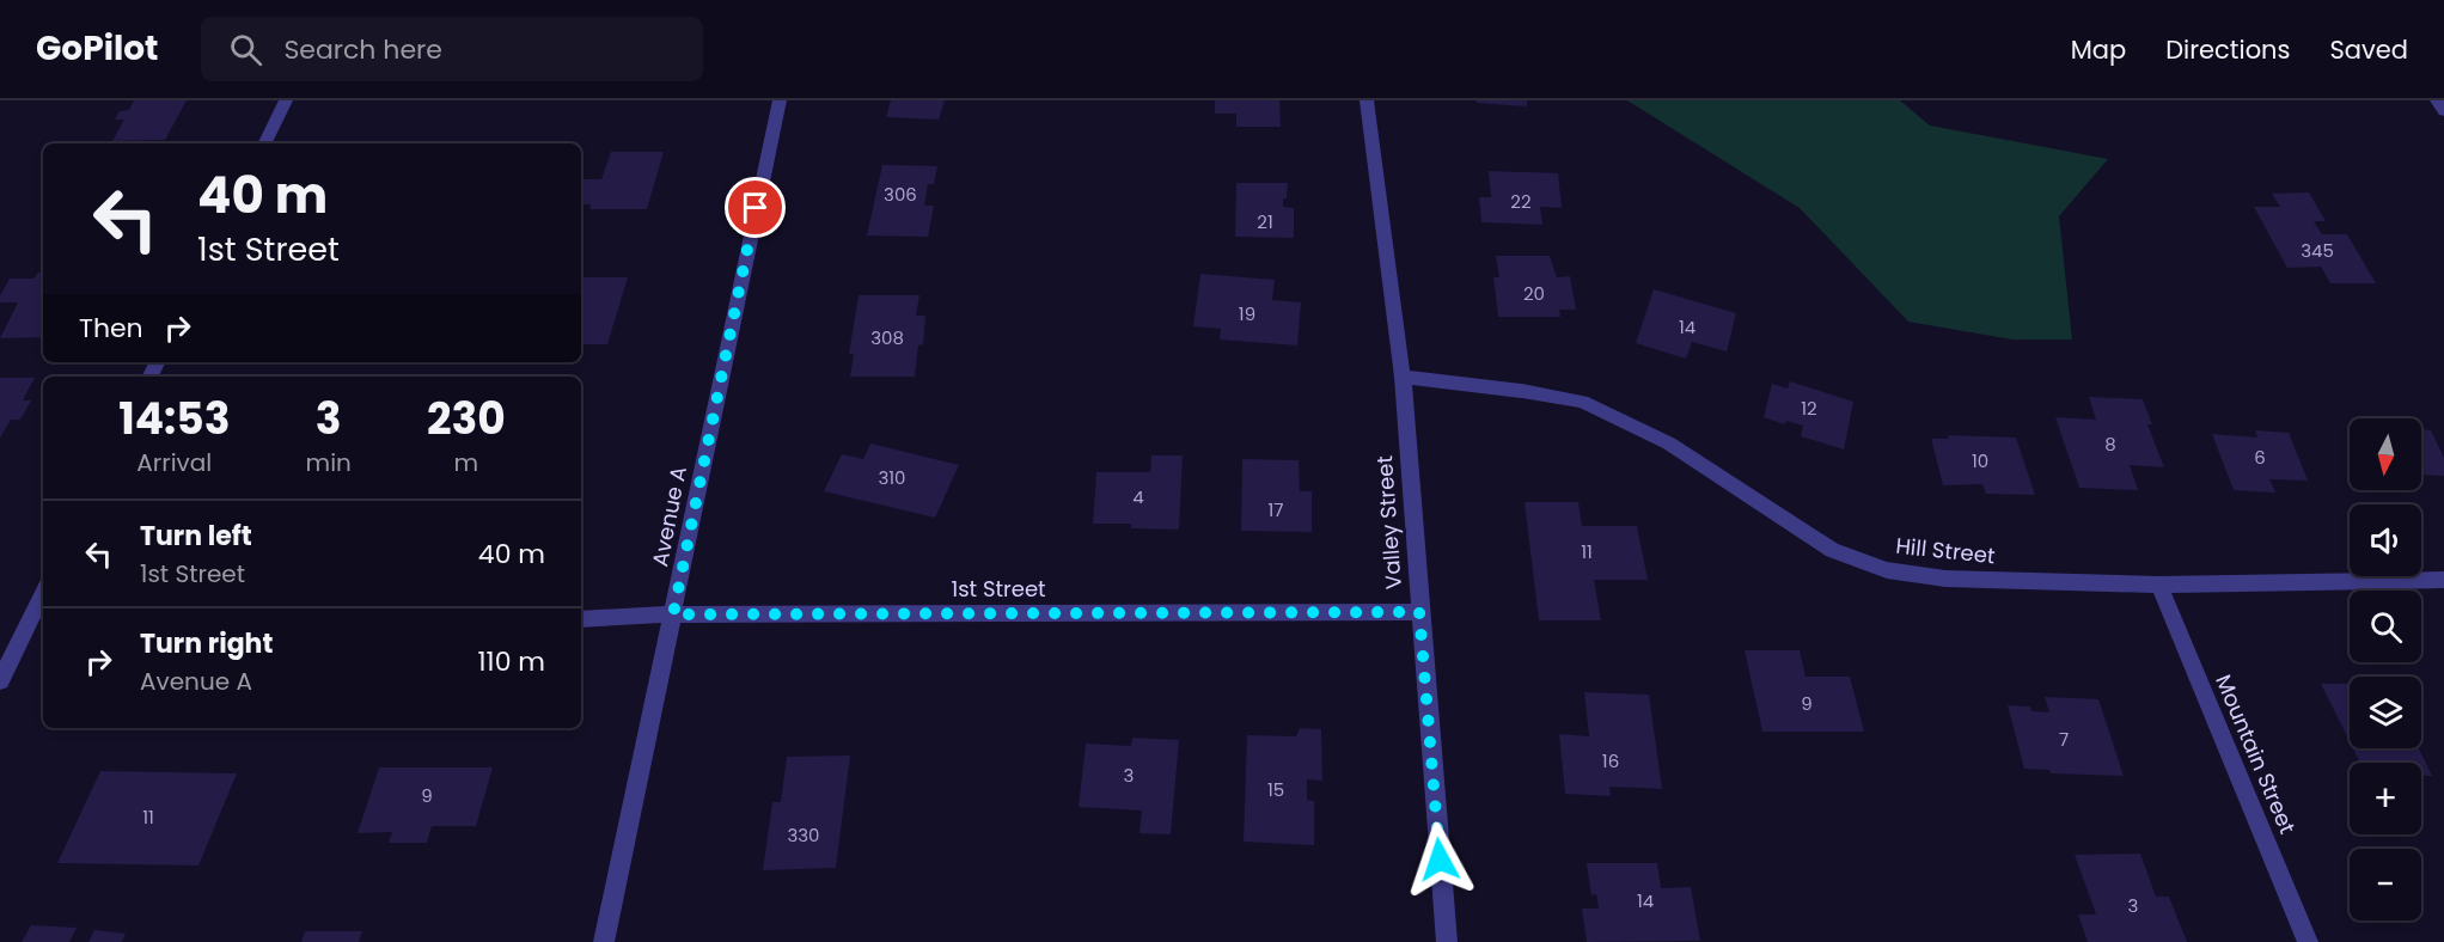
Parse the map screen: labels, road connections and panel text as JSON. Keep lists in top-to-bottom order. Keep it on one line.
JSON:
{"streets":{"street":["Avenue A","Valley Street","Hill Street","1st Street","Mountain Street"]},"crossings":[["Avenue A","1st Street"],["Valley Street","Hill Street"],["Valley Street","1st Street"],["Hill Street","Mountain Street"]],"house_numbers":["306","22","21","345","20","19","14","308","12","8","6","10","310","4","17","11","9","7","16","3","15","9","11","330","14","3"],"north":"bottom","page":{"header":"GoPilot","search":"Search here","nav":["Map","Directions","Saved"],"turn":["40 m","1st Street"],"then":"Then","eta":["14:53","Arrival","3","min","230","m"],"map_buttons":["+","−"],"list":[{"name":"Turn left","note":"1st Street","value":"40 m"},{"name":"Turn right","note":"Avenue A","value":"110 m"}]}}
